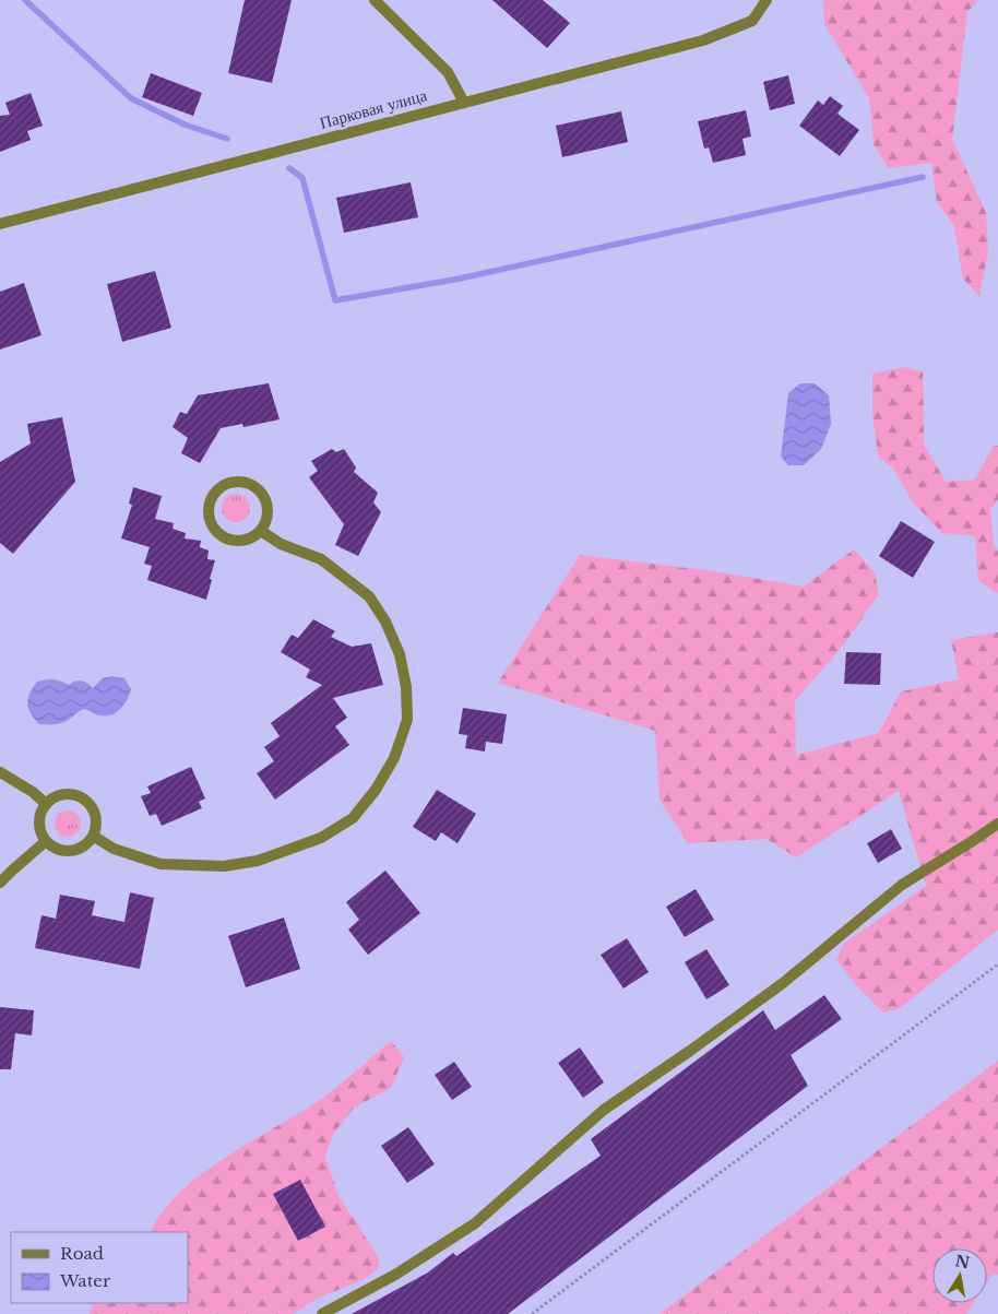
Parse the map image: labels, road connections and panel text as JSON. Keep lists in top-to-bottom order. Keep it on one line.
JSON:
{"streets":{"street":["Парковая улица"]},"legend":["Road","Water"],"north":"top"}
